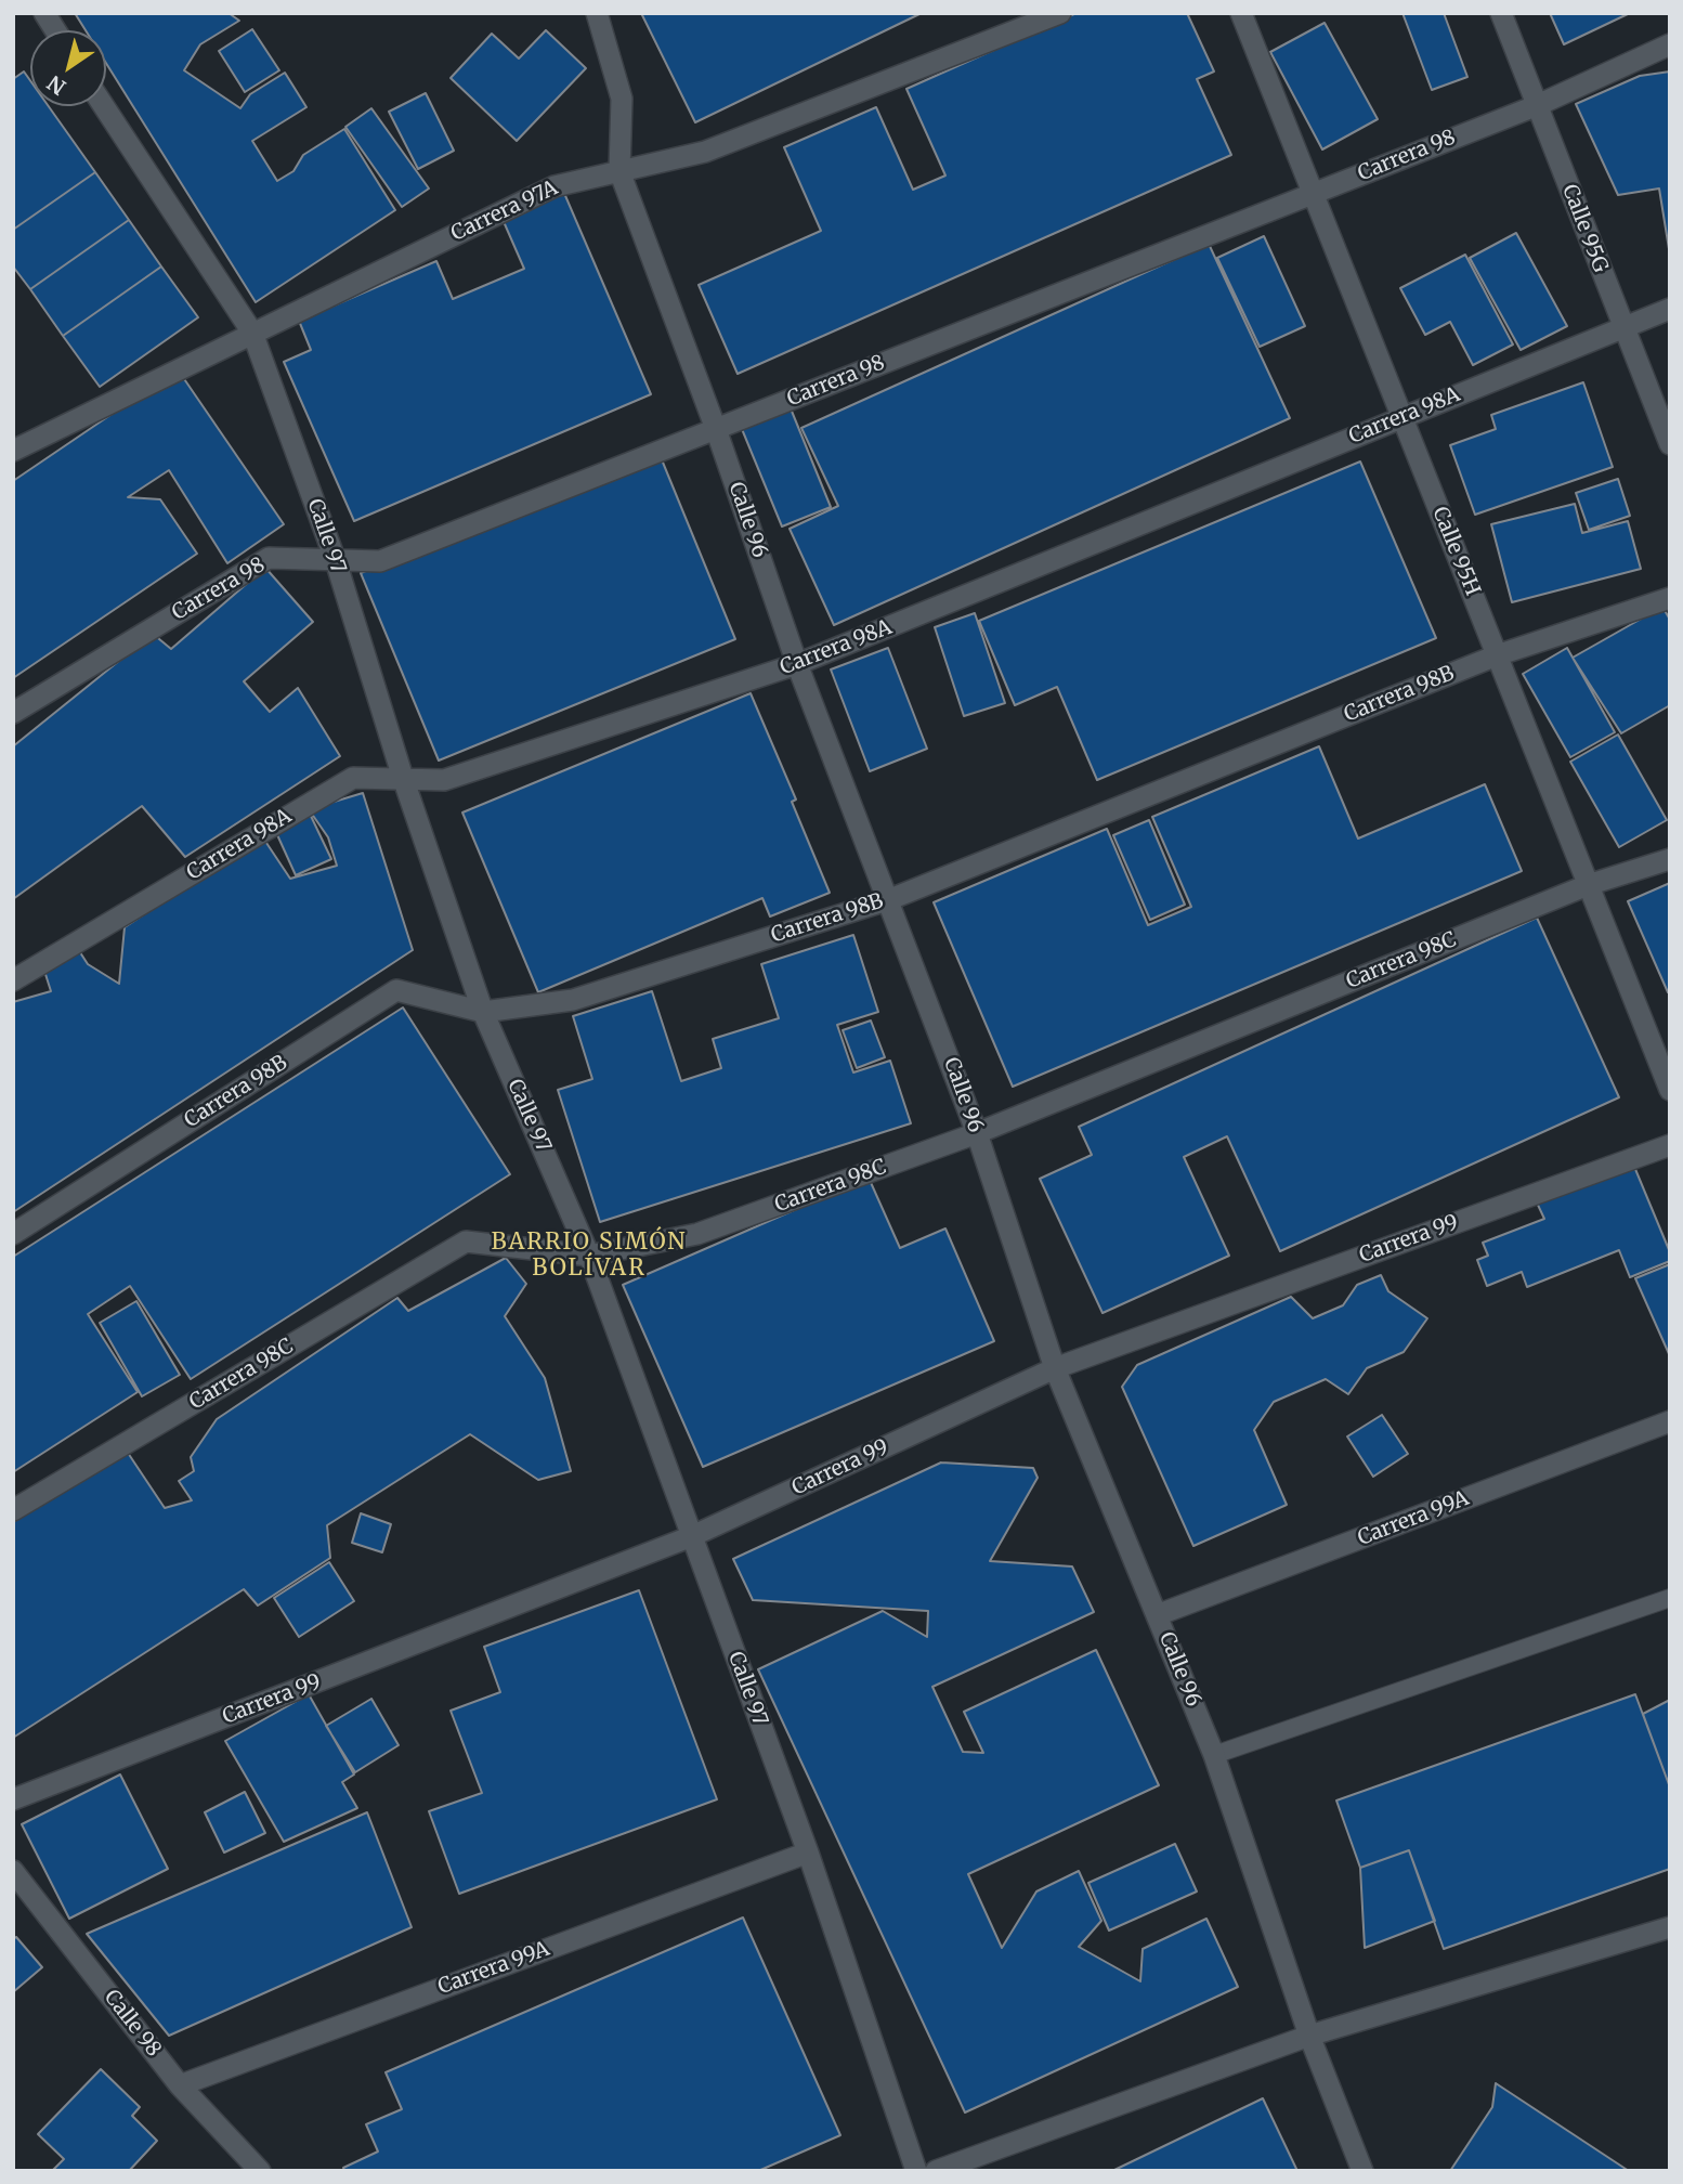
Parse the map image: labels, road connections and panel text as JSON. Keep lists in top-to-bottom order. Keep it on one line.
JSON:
{"streets":{"street":["Carrera 98","Carrera 97A","Calle 95G","Carrera 98A","Calle 96","Calle 97","Calle 95H","Carrera 98B","Carrera 98C","Carrera 99","Carrera 99A","Calle 98"]},"crossings":[["Carrera 98","Calle 95G"],["Carrera 98","Calle 96"],["Carrera 98","Calle 97"],["Carrera 98","Calle 95H"],["Carrera 97A","Calle 96"],["Carrera 97A","Calle 97"],["Calle 95G","Carrera 98A"],["Carrera 98A","Calle 96"],["Carrera 98A","Calle 97"],["Carrera 98A","Calle 95H"],["Calle 96","Carrera 98B"],["Calle 96","Carrera 98C"],["Calle 96","Carrera 99"],["Calle 96","Carrera 99A"],["Calle 97","Carrera 98B"],["Calle 97","Carrera 98C"],["Calle 97","Carrera 99"],["Calle 97","Carrera 99A"],["Calle 95H","Carrera 98B"],["Calle 95H","Carrera 98C"],["Carrera 99A","Calle 98"]],"districts":["BARRIO SIMÓN BOLÍVAR"],"north":"bottom left"}
